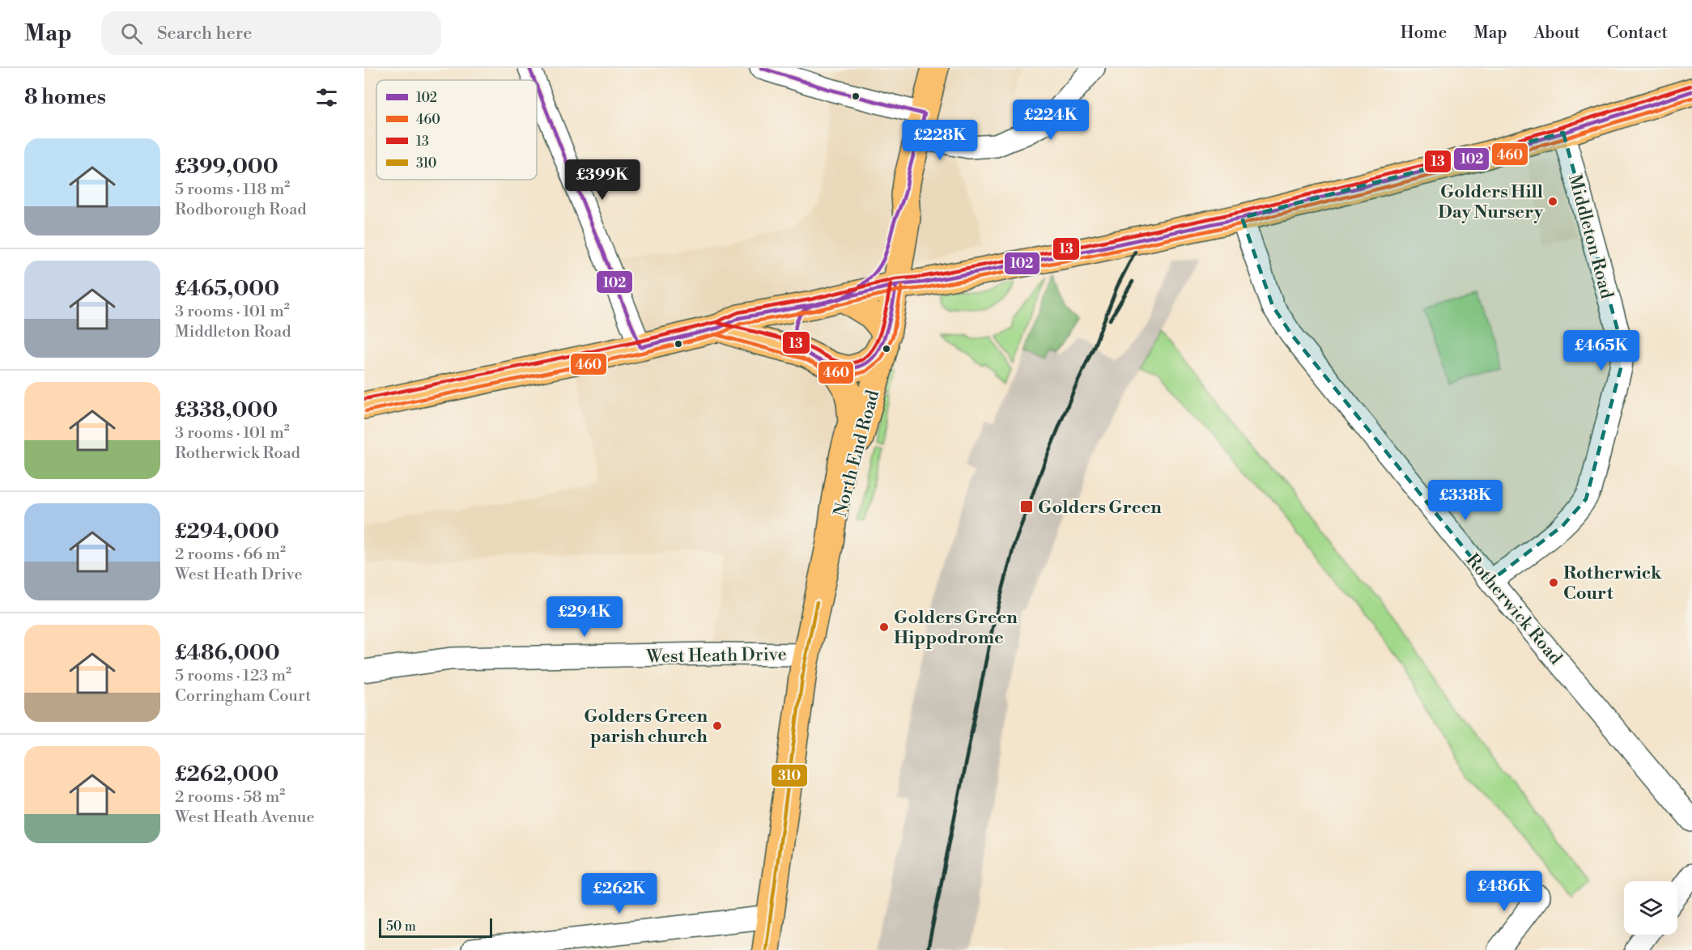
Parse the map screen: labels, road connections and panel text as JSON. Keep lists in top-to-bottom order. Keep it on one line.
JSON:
{"streets":{"main road":["North End Road"],"street":["Middleton Road","Rotherwick Road","West Heath Drive"]},"crossings":[["Middleton Road","Rotherwick Road"],["North End Road","West Heath Drive"]],"places":{"other":["Golders Hill Day Nursery","Rotherwick Court","Golders Green Hippodrome","Golders Green parish church"],"transit":["Golders Green"]},"lines":["transit line 102","transit line 13","transit line 460","transit line 310"],"legend":["102","460","13","310"],"scale_bar":"50 m","page":{"header":"Map","search":"Search here","nav":["Home","Map","About","Contact"],"heading":"8 homes","price":["£224K","£228K","£399K","£465K","£338K","£294K","£486K","£262K"],"list":[{"name":"£399,000","note":"5 rooms · 118 m² · Rodborough Road"},{"name":"£465,000","note":"3 rooms · 101 m² · Middleton Road"},{"name":"£338,000","note":"3 rooms · 101 m² · Rotherwick Road"},{"name":"£294,000","note":"2 rooms · 66 m² · West Heath Drive"},{"name":"£486,000","note":"5 rooms · 123 m² · Corringham Court"},{"name":"£262,000","note":"2 rooms · 58 m² · West Heath Avenue"}],"scale":"50 m"}}
